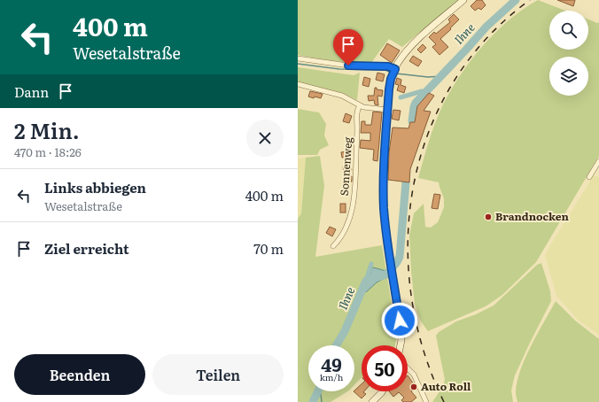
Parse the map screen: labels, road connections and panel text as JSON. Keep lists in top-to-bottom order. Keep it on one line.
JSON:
{"streets":{"street":["Sonnenweg"]},"water":["Ihne"],"places":["Brandnocken","Auto Roll"],"page":{"turn":["400 m","Wesetalstraße"],"then":"Dann","heading":["2 Min.","470 m · 18:26"],"list":[{"name":"Links abbiegen","note":"Wesetalstraße","value":"400 m"},{"name":"Ziel erreicht","value":"70 m"}],"speed":"49 km/h","limit":"50","buttons":["Beenden","Teilen"]}}
